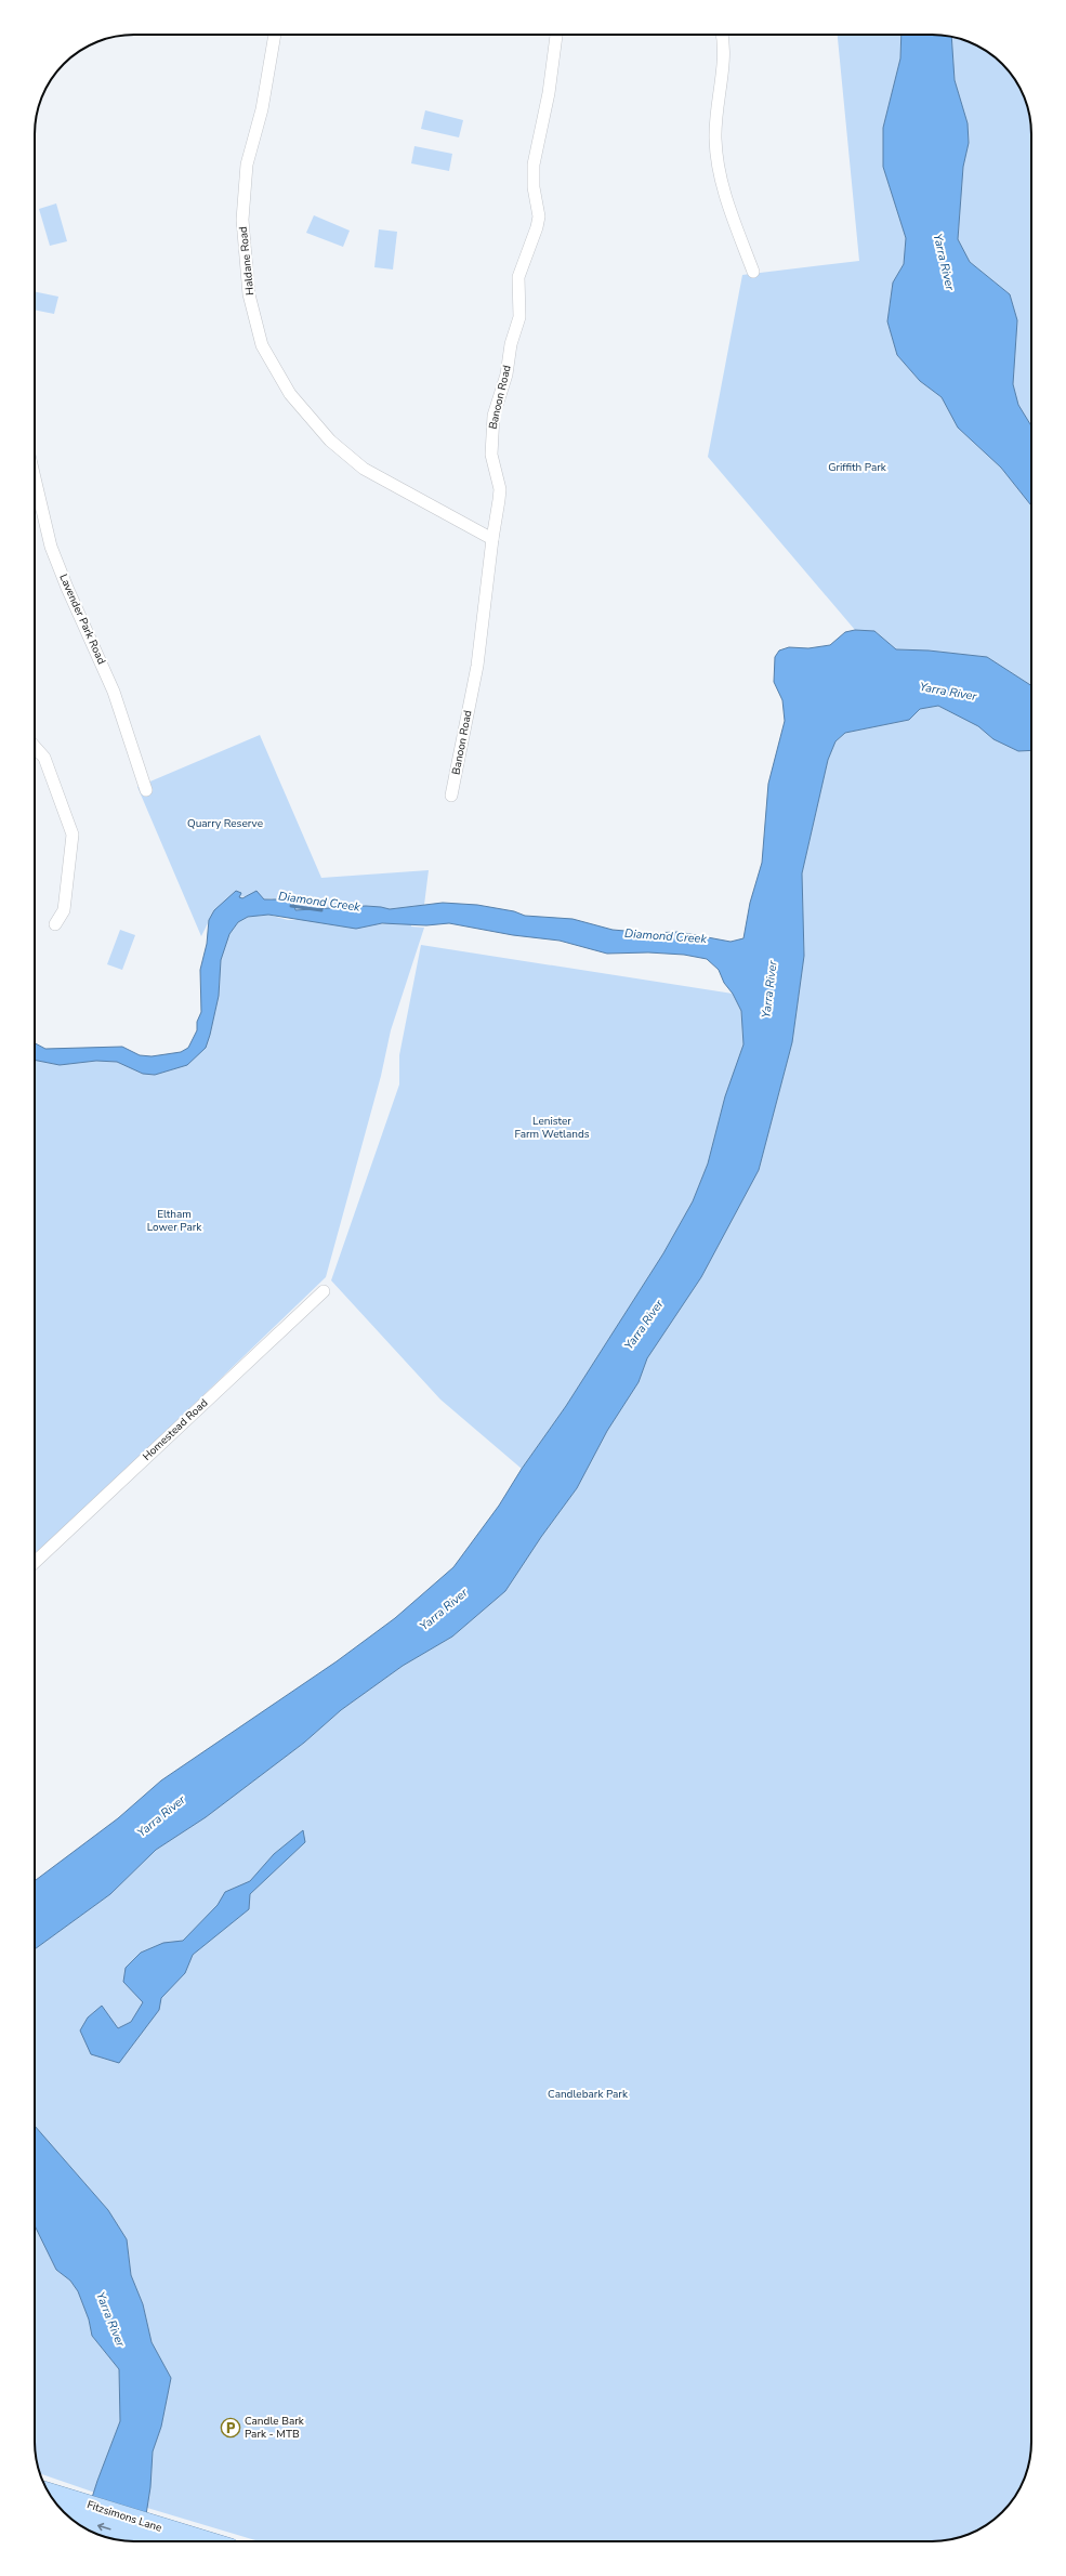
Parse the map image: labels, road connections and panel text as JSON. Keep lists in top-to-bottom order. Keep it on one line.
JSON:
{"streets":{"main road":["Fitzsimons Lane"],"street":["Haldane Road","Banoon Road","Lavender Park Road","Homestead Road"]},"crossings":[["Haldane Road","Banoon Road"]],"water":["Yarra River","Diamond Creek"],"parks":["Griffith Park","Quarry Reserve","Lenister Farm Wetlands","Eltham Lower Park","Candlebark Park"],"places":{"parking":["Candle Bark Park - MTB"]}}
